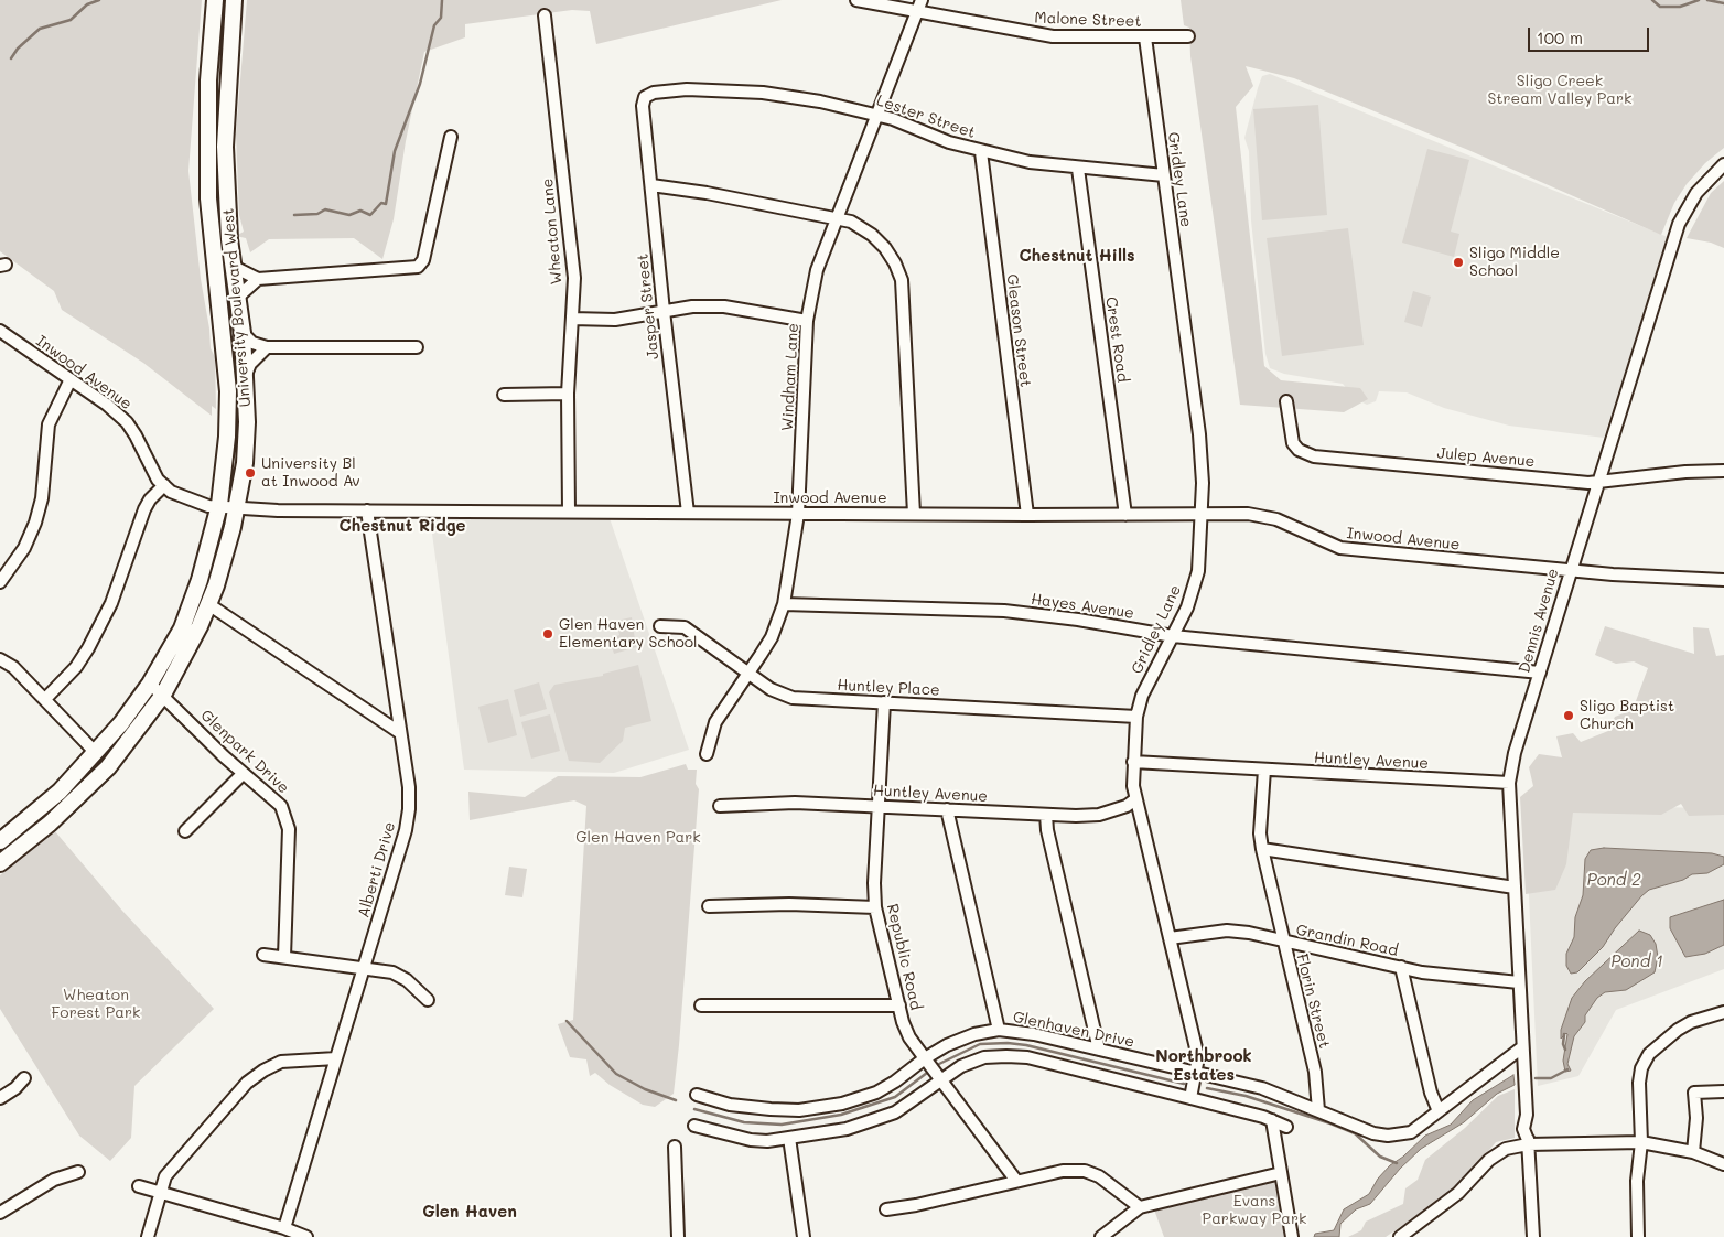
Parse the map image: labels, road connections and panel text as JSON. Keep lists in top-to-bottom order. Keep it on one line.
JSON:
{"streets":{"main road":["University Boulevard West"],"street":["Malone Street","Lester Street","Gridley Lane","Wheaton Lane","Jasper Street","Gleason Street","Crest Road","Inwood Avenue","Windham Lane","Julep Avenue","Hayes Avenue","Dennis Avenue","Huntley Place","Glenpark Drive","Huntley Avenue","Alberti Drive","Grandin Road","Republic Road","Florin Street","Glenhaven Drive"]},"crossings":[["Malone Street","Gridley Lane"],["Malone Street","Windham Lane"],["Lester Street","Gridley Lane"],["Lester Street","Jasper Street"],["Lester Street","Gleason Street"],["Lester Street","Crest Road"],["Lester Street","Windham Lane"],["Gridley Lane","Inwood Avenue"],["Gridley Lane","Hayes Avenue"],["Gridley Lane","Huntley Place"],["Gridley Lane","Huntley Avenue"],["Gridley Lane","Grandin Road"],["Gridley Lane","Glenhaven Drive"],["Wheaton Lane","Inwood Avenue"],["Jasper Street","Inwood Avenue"],["University Boulevard West","Inwood Avenue"],["University Boulevard West","Glenpark Drive"],["Gleason Street","Inwood Avenue"],["Crest Road","Inwood Avenue"],["Inwood Avenue","Windham Lane"],["Inwood Avenue","Dennis Avenue"],["Inwood Avenue","Alberti Drive"],["Windham Lane","Hayes Avenue"],["Windham Lane","Huntley Place"],["Julep Avenue","Dennis Avenue"],["Hayes Avenue","Dennis Avenue"],["Dennis Avenue","Huntley Avenue"],["Dennis Avenue","Grandin Road"],["Dennis Avenue","Glenhaven Drive"],["Huntley Place","Republic Road"],["Huntley Avenue","Republic Road"],["Huntley Avenue","Florin Street"],["Grandin Road","Florin Street"],["Republic Road","Glenhaven Drive"],["Florin Street","Glenhaven Drive"]],"districts":["Chestnut Hills","Chestnut Ridge","Northbrook Estates","Glen Haven"],"water":["Pond 2","Pond 1"],"parks":["Sligo Creek Stream Valley Park","Glen Haven Park","Wheaton Forest Park","Evans Parkway Park"],"places":["Sligo Middle School","University Bl at Inwood Av","Glen Haven Elementary School","Sligo Baptist Church"],"scale_bar":"100 m"}
